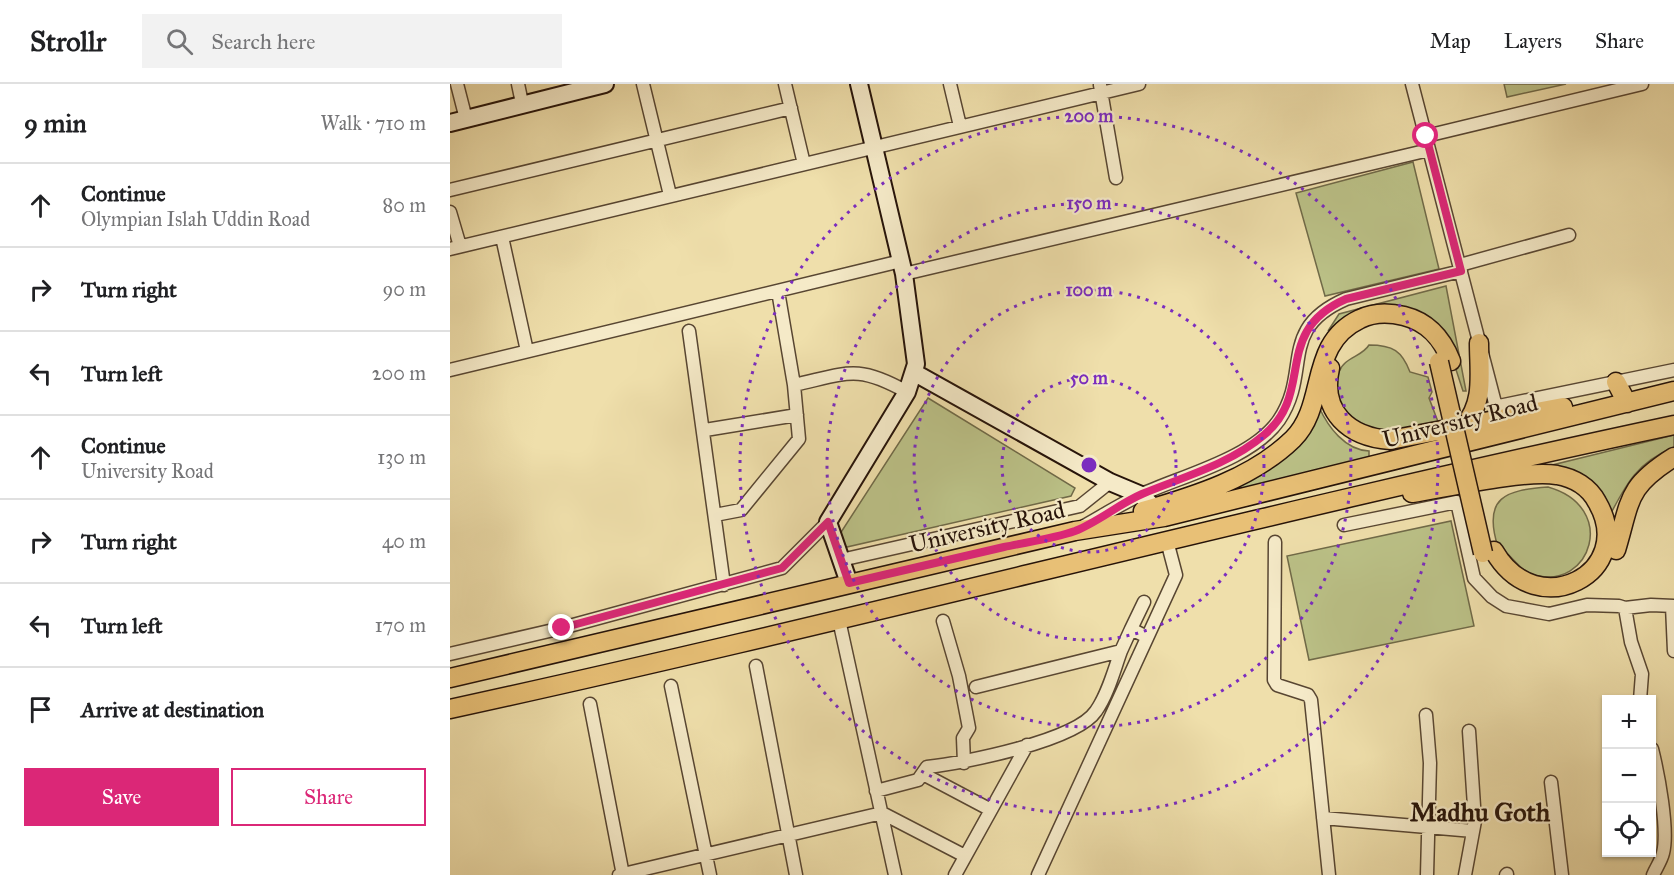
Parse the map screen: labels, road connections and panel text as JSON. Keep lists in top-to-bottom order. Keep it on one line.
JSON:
{"streets":{"main road":["University Road"]},"districts":["Madhu Goth"],"page":{"header":"Strollr","search":"Search here","nav":["Map","Layers","Share"],"heading":["9 min","Walk · 710 m"],"list":[["Continue","Olympian Islah Uddin Road","80 m"],["Turn right","90 m"],["Turn left","200 m"],["Continue","University Road","130 m"],["Turn right","40 m"],["Turn left","170 m"],"Arrive at destination"],"map_buttons":["+","−"],"buttons":["Save","Share"]},"rings":["200 m","150 m","100 m","50 m"]}
